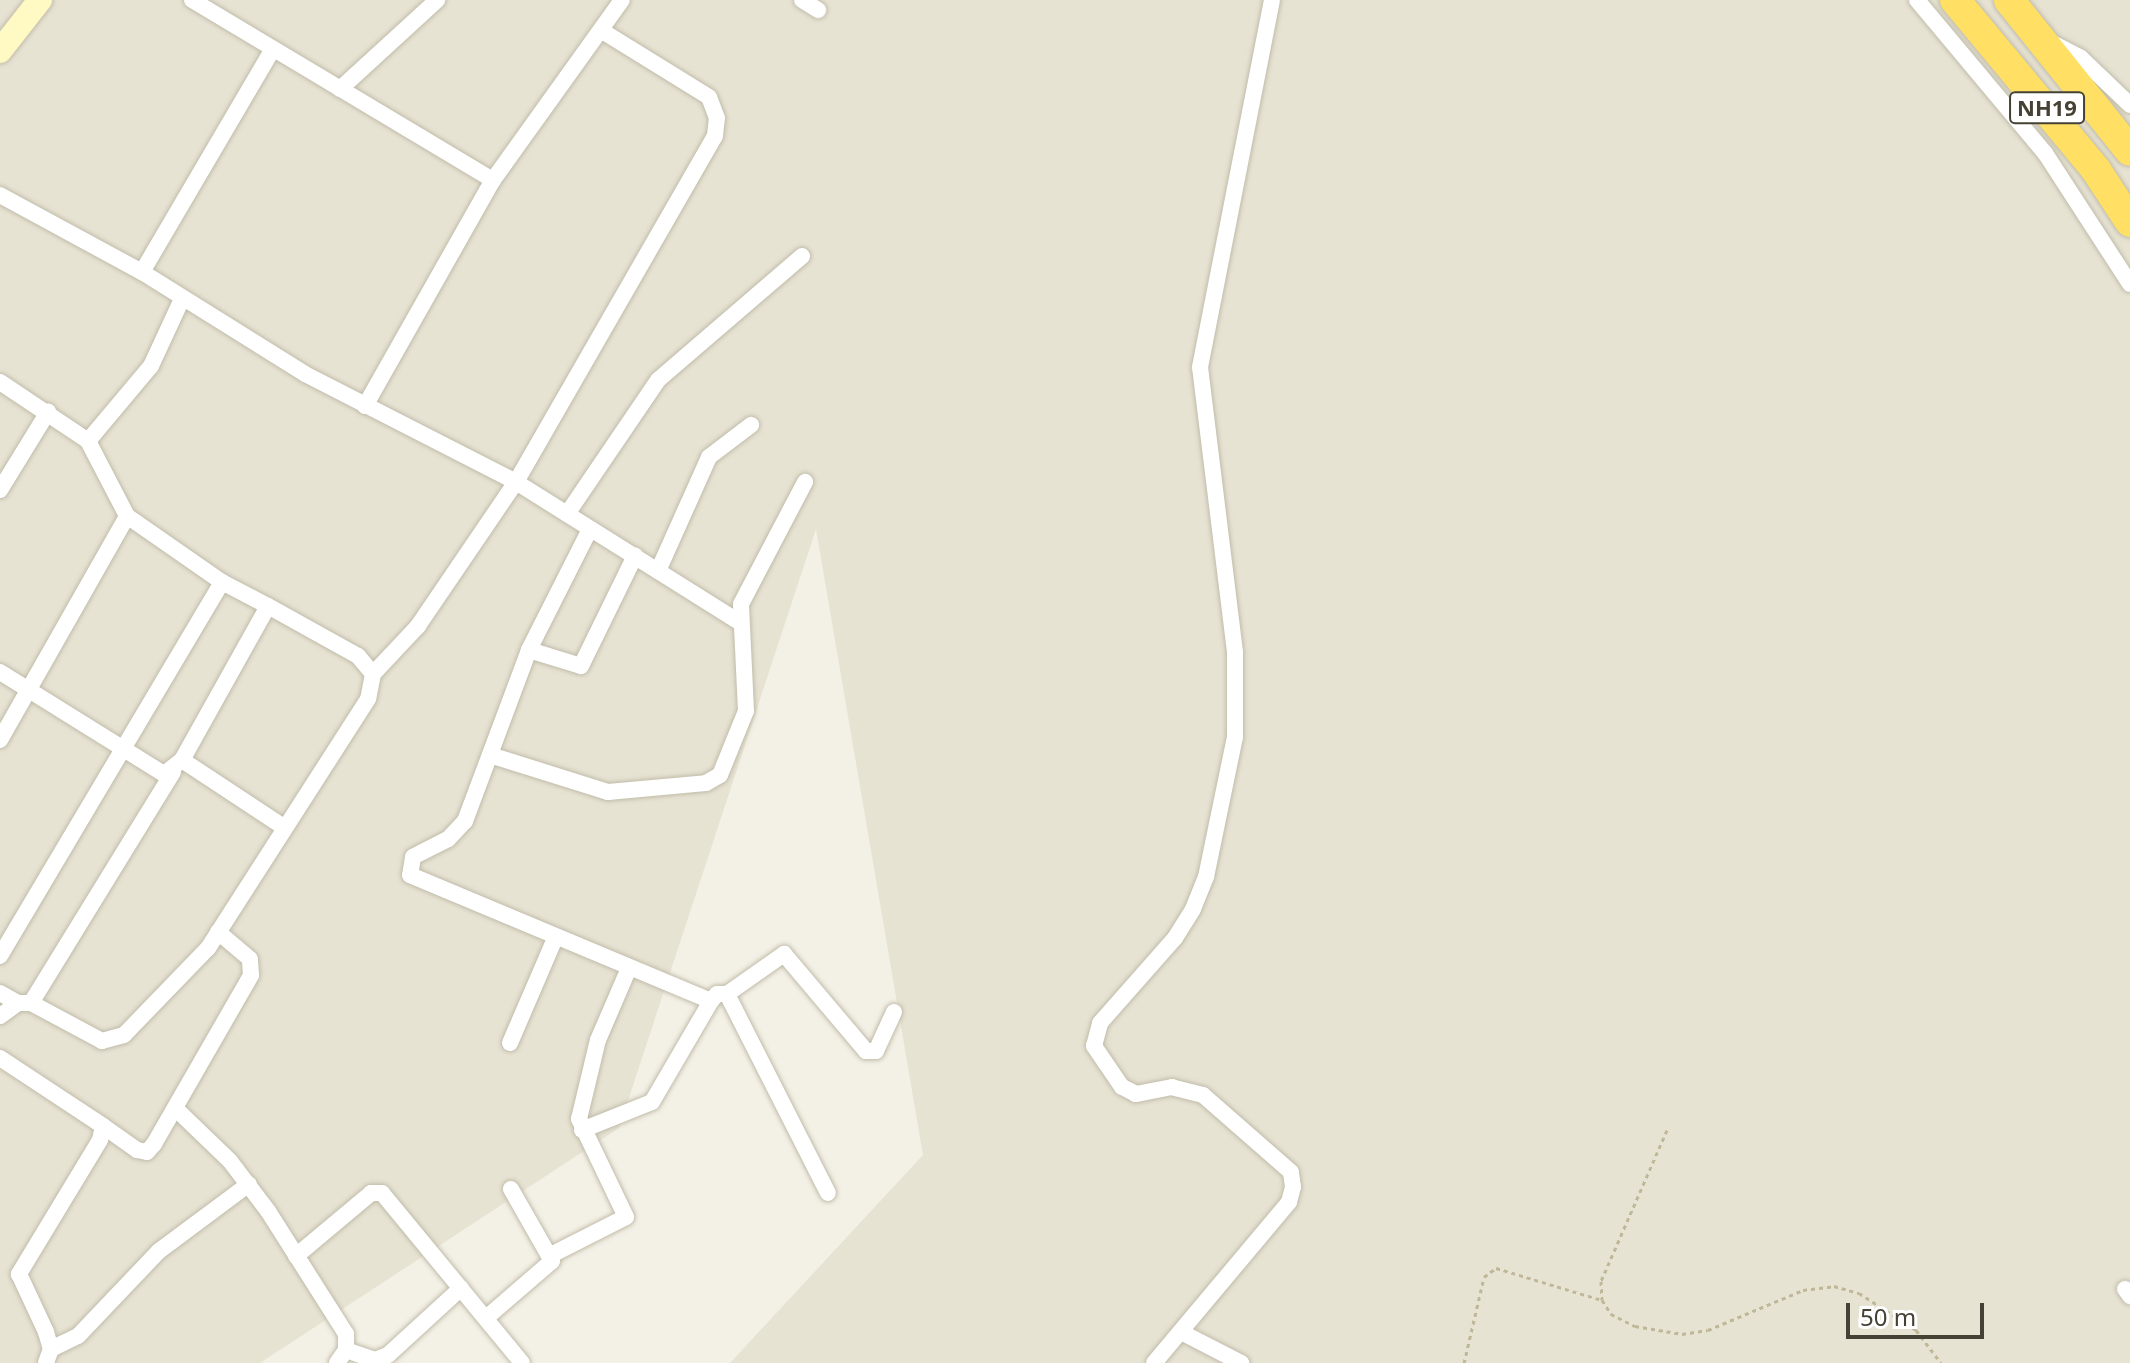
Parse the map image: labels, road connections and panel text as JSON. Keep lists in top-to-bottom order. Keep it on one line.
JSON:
{"streets":{"highway":["NH19"]},"scale_bar":"50 m"}
